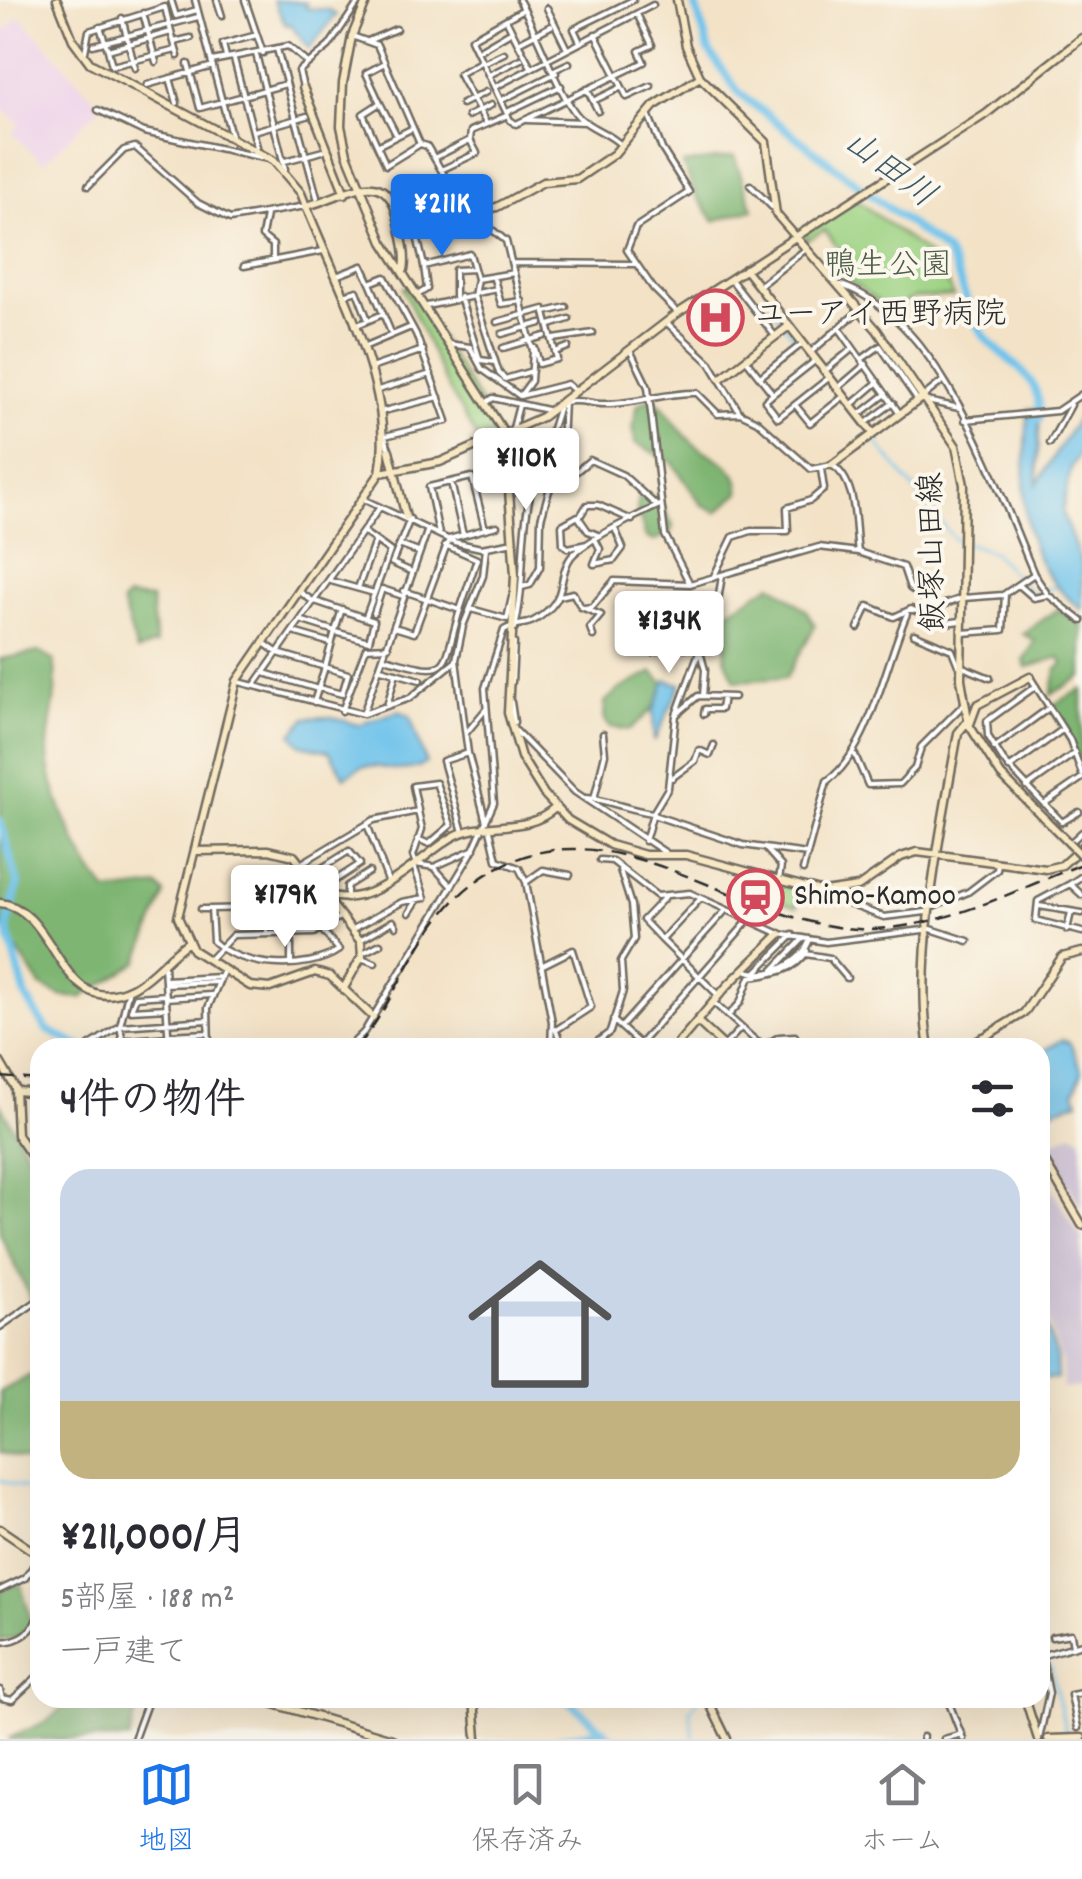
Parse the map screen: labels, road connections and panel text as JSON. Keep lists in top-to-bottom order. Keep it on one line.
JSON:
{"streets":{"street":["飯塚山田線"]},"water":["山田川"],"parks":["鴨生公園"],"places":{"hospital":["ユーアイ西野病院"],"station":["Shimo-Kamoo"]},"page":{"price":["¥211K","¥110K","¥134K","¥179K"],"heading":"4件の物件","list":[{"name":"¥211,000/月","note":"5部屋 · 188 m² · 一戸建て"}],"tabs":["地図","保存済み","ホーム"]}}
